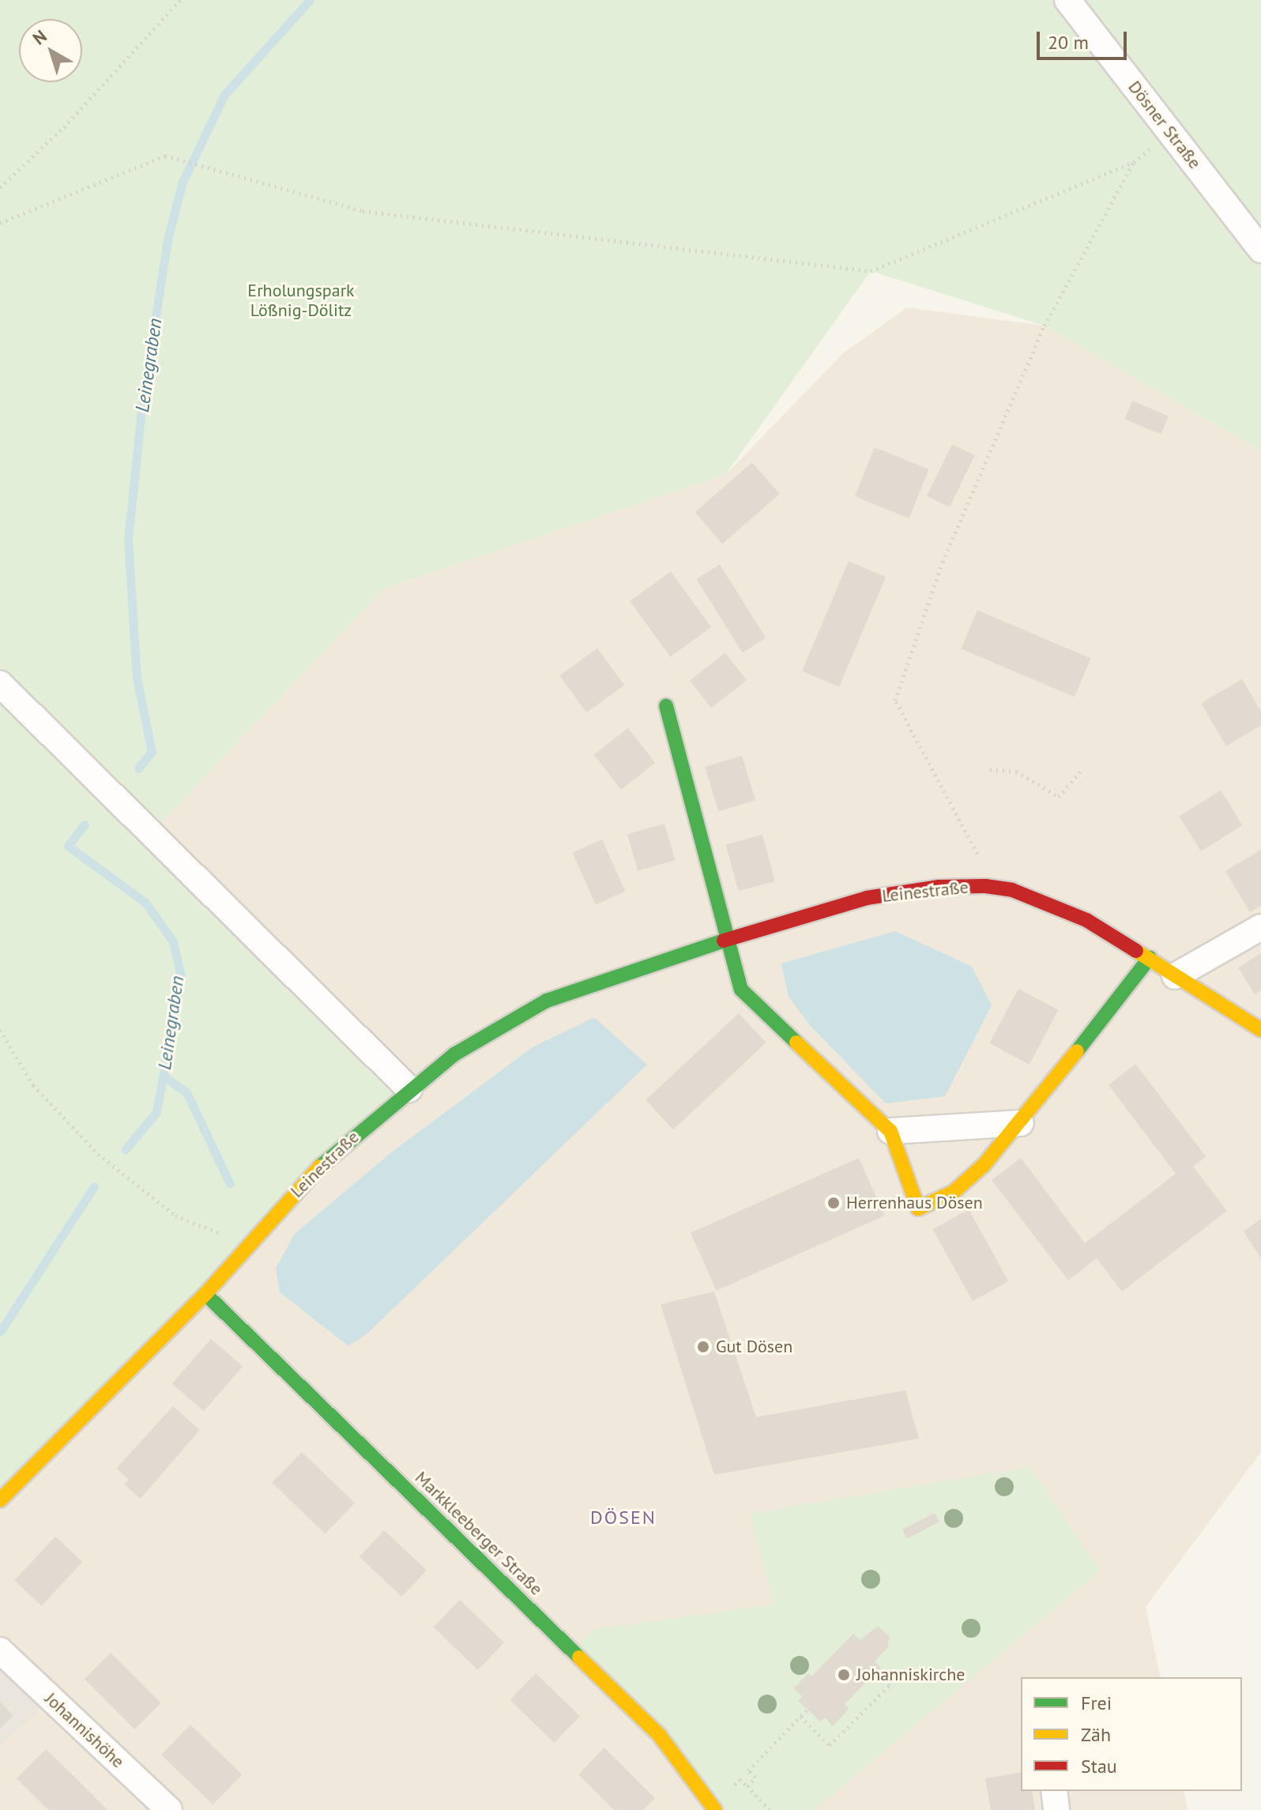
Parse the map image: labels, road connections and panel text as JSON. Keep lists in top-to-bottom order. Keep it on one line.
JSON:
{"streets":{"street":["Dösner Straße","Leinestraße","Markkleeberger Straße","Johannishöhe"]},"crossings":[["Leinestraße","Markkleeberger Straße"]],"districts":["DÖSEN"],"water":["Leinegraben"],"parks":["Erholungspark Lößnig-Dölitz"],"places":["Herrenhaus Dösen","Gut Dösen","Johanniskirche"],"legend":["Frei","Zäh","Stau"],"scale_bar":"20 m","north":"top left"}
